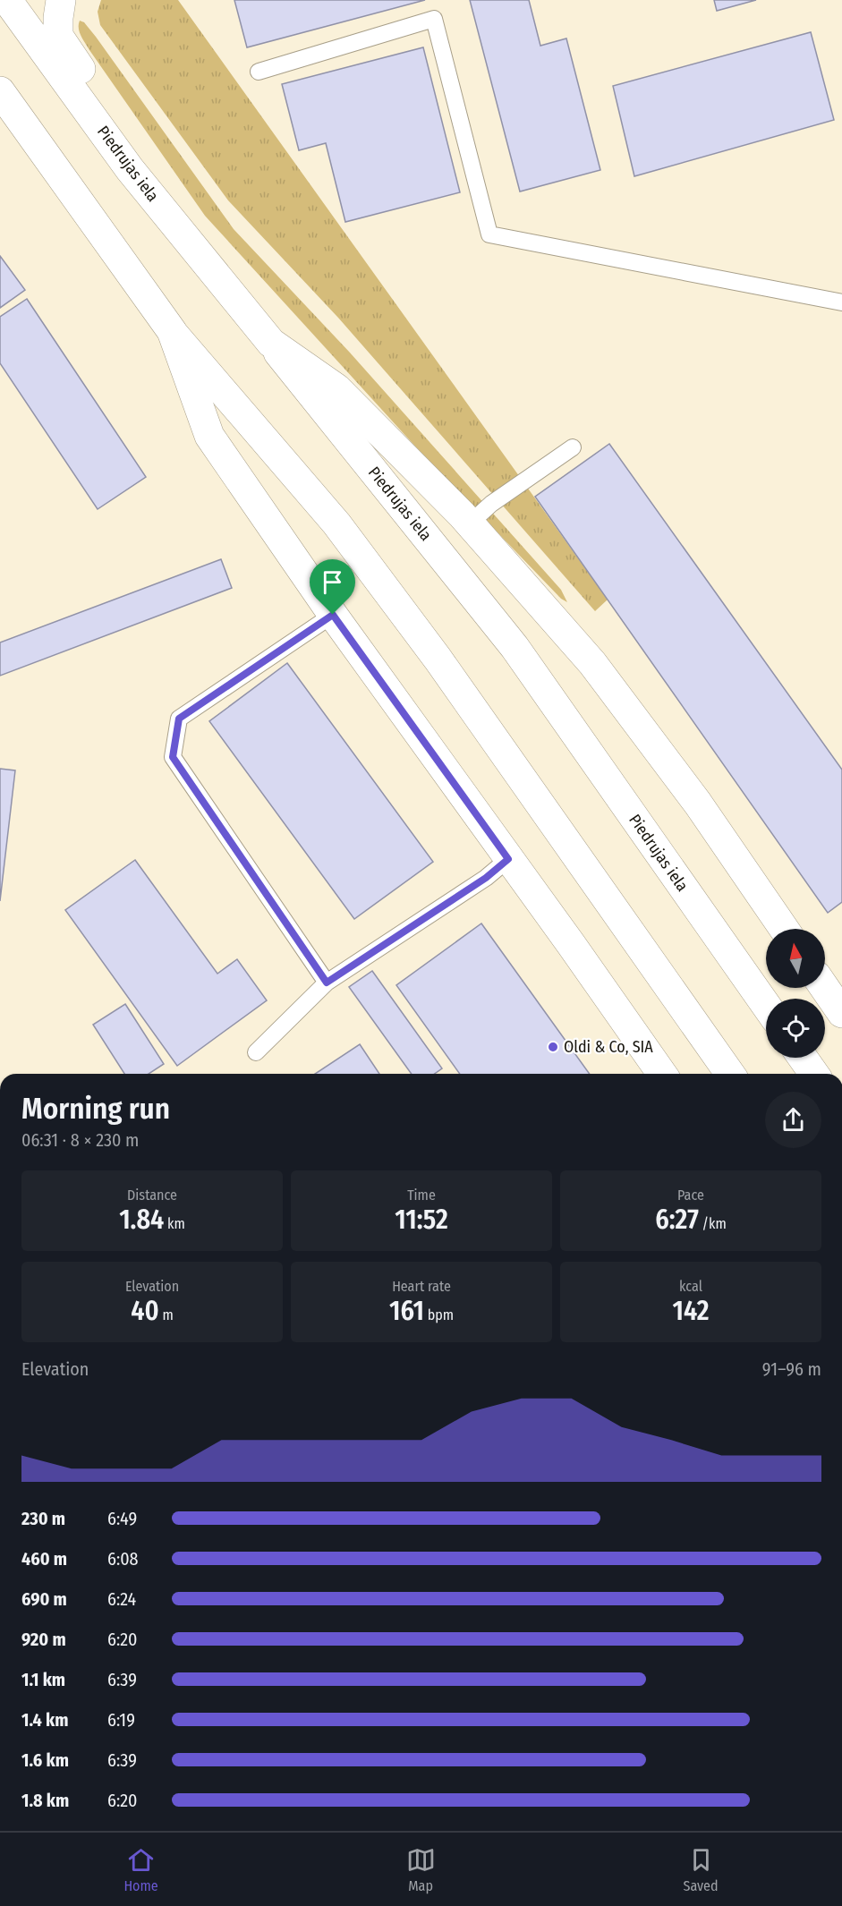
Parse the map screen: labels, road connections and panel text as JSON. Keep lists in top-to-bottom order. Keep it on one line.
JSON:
{"streets":{"main road":["Piedrujas iela"]},"places":["Oldi & Co, SIA"],"north":"top","page":{"heading":["Morning run","06:31 · 8 × 230 m"],"stats":[["Distance","1.84 km"],["Time","11:52"],["Pace","6:27 /km"],["Elevation","40 m"],["Heart rate","161 bpm"],["kcal","142"]],"chart":["Elevation","91–96 m"],"list":[{"name":"230 m","note":"6:49"},{"name":"460 m","note":"6:08"},{"name":"690 m","note":"6:24"},{"name":"920 m","note":"6:20"},{"name":"1.1 km","note":"6:39"},{"name":"1.4 km","note":"6:19"},{"name":"1.6 km","note":"6:39"},{"name":"1.8 km","note":"6:20"}],"tabs":["Home","Map","Saved"]}}
